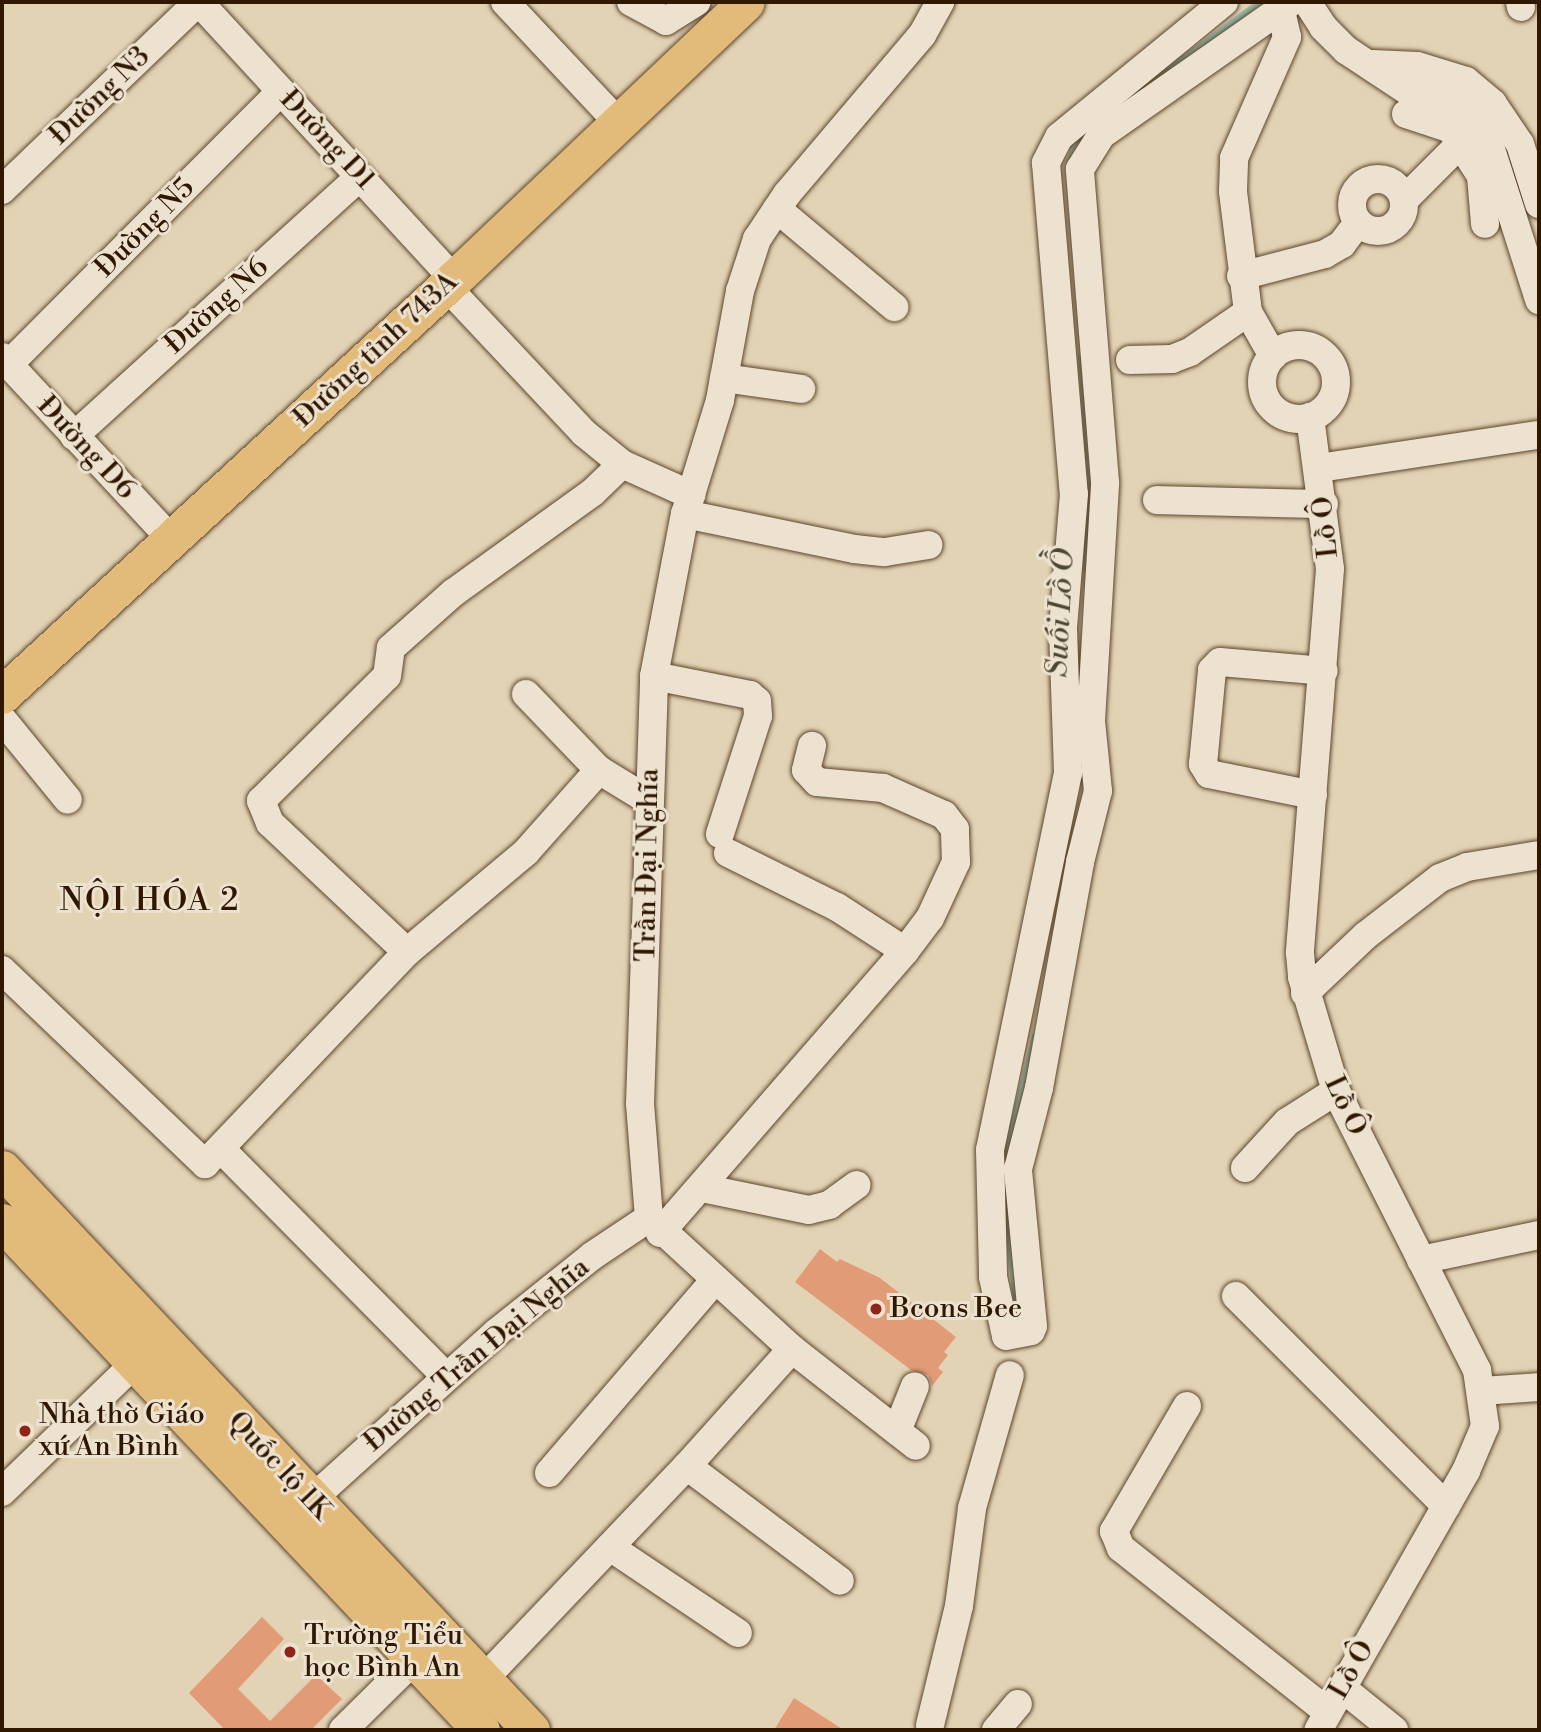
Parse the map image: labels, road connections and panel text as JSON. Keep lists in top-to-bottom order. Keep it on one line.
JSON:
{"streets":{"main road":["Đường tỉnh 743A","Quốc lộ 1K"],"street":["Đường N3","Đường D1","Đường N5","Đường N6","Đường D6","Lồ Ô","Trần Đại Nghĩa","Đường Trần Đại Nghĩa"]},"crossings":[["Đường N3","Đường D1"],["Đường D1","Đường N5"],["Đường D1","Đường N6"],["Đường D1","Đường tỉnh 743A"],["Đường N5","Đường D6"],["Đường N6","Đường D6"],["Đường tỉnh 743A","Đường D6"],["Trần Đại Nghĩa","Đường Trần Đại Nghĩa"],["Đường Trần Đại Nghĩa","Quốc lộ 1K"]],"districts":["NỘI HÓA 2"],"water":["Suối Lồ Ồ"],"places":["Bcons Bee","Nhà thờ Giáo xứ An Bình","Trường Tiểu học Bình An"]}
